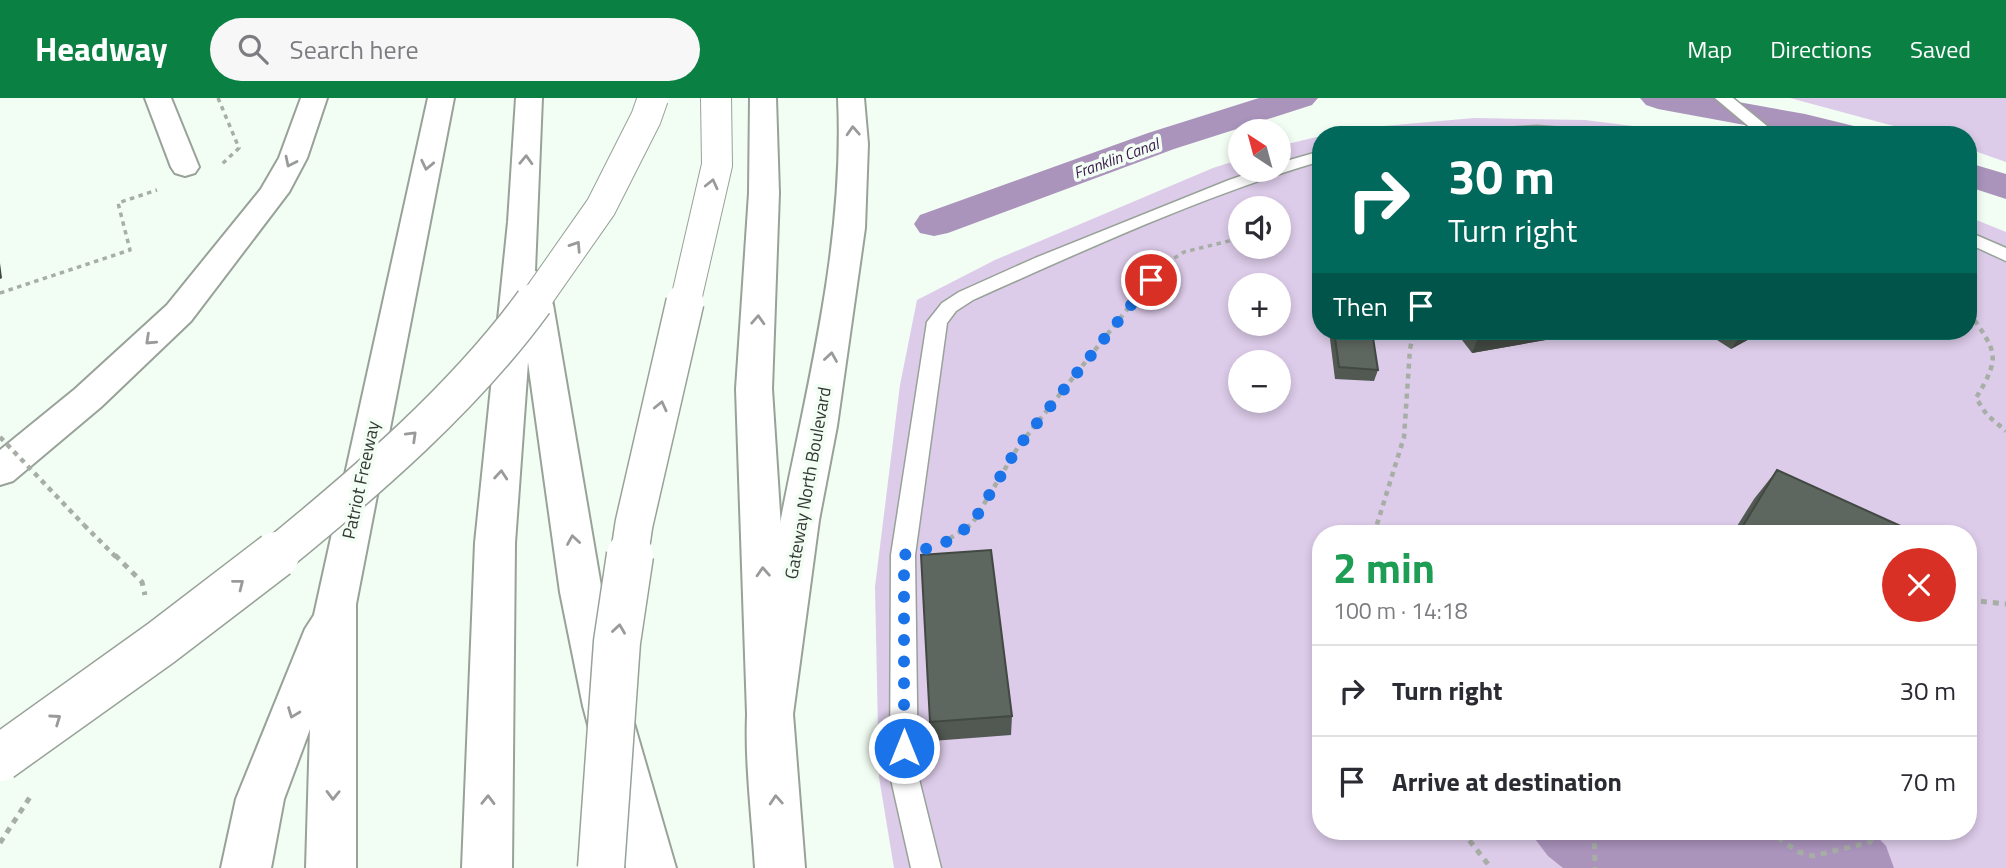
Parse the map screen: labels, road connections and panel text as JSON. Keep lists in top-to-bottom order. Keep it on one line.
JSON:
{"streets":{"main road":["Patriot Freeway","Gateway North Boulevard"]},"water":["Franklin Canal"],"north":"top left","page":{"header":"Headway","search":"Search here","nav":["Map","Directions","Saved"],"map_buttons":["+","−"],"turn":["30 m","Turn right"],"then":"Then","heading":["2 min","100 m · 14:18"],"list":[{"name":"Turn right","value":"30 m"},{"name":"Arrive at destination","value":"70 m"}]}}
